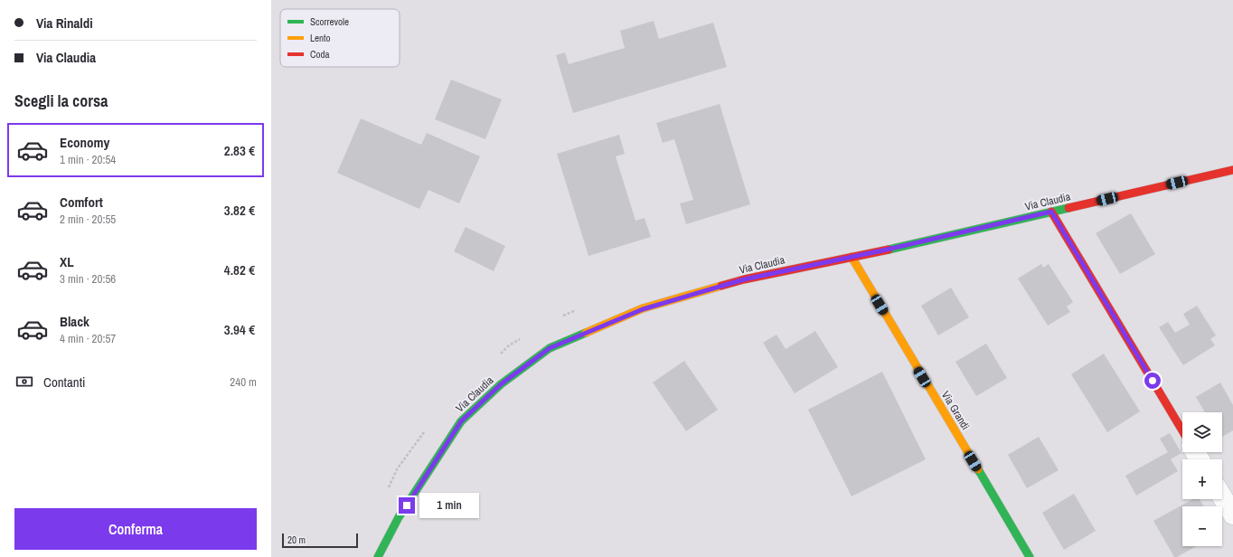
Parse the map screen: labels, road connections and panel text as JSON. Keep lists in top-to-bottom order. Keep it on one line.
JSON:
{"streets":{"main road":["Via Claudia","Via Grandi"]},"crossings":[["Via Claudia","Via Grandi"]],"legend":["Scorrevole","Lento","Coda"],"scale_bar":"20 m","page":{"banner":["Via Rinaldi","Via Claudia"],"heading":"Scegli la corsa","list":[{"name":"Economy","note":"1 min · 20:54","value":"2.83 €"},{"name":"Comfort","note":"2 min · 20:55","value":"3.82 €"},{"name":"XL","note":"3 min · 20:56","value":"4.82 €"},{"name":"Black","note":"4 min · 20:57","value":"3.94 €"}],"pay":["Contanti","240 m"],"map_buttons":["+","−"],"bubble":"1 min","buttons":"Conferma","scale":"20 m"}}
